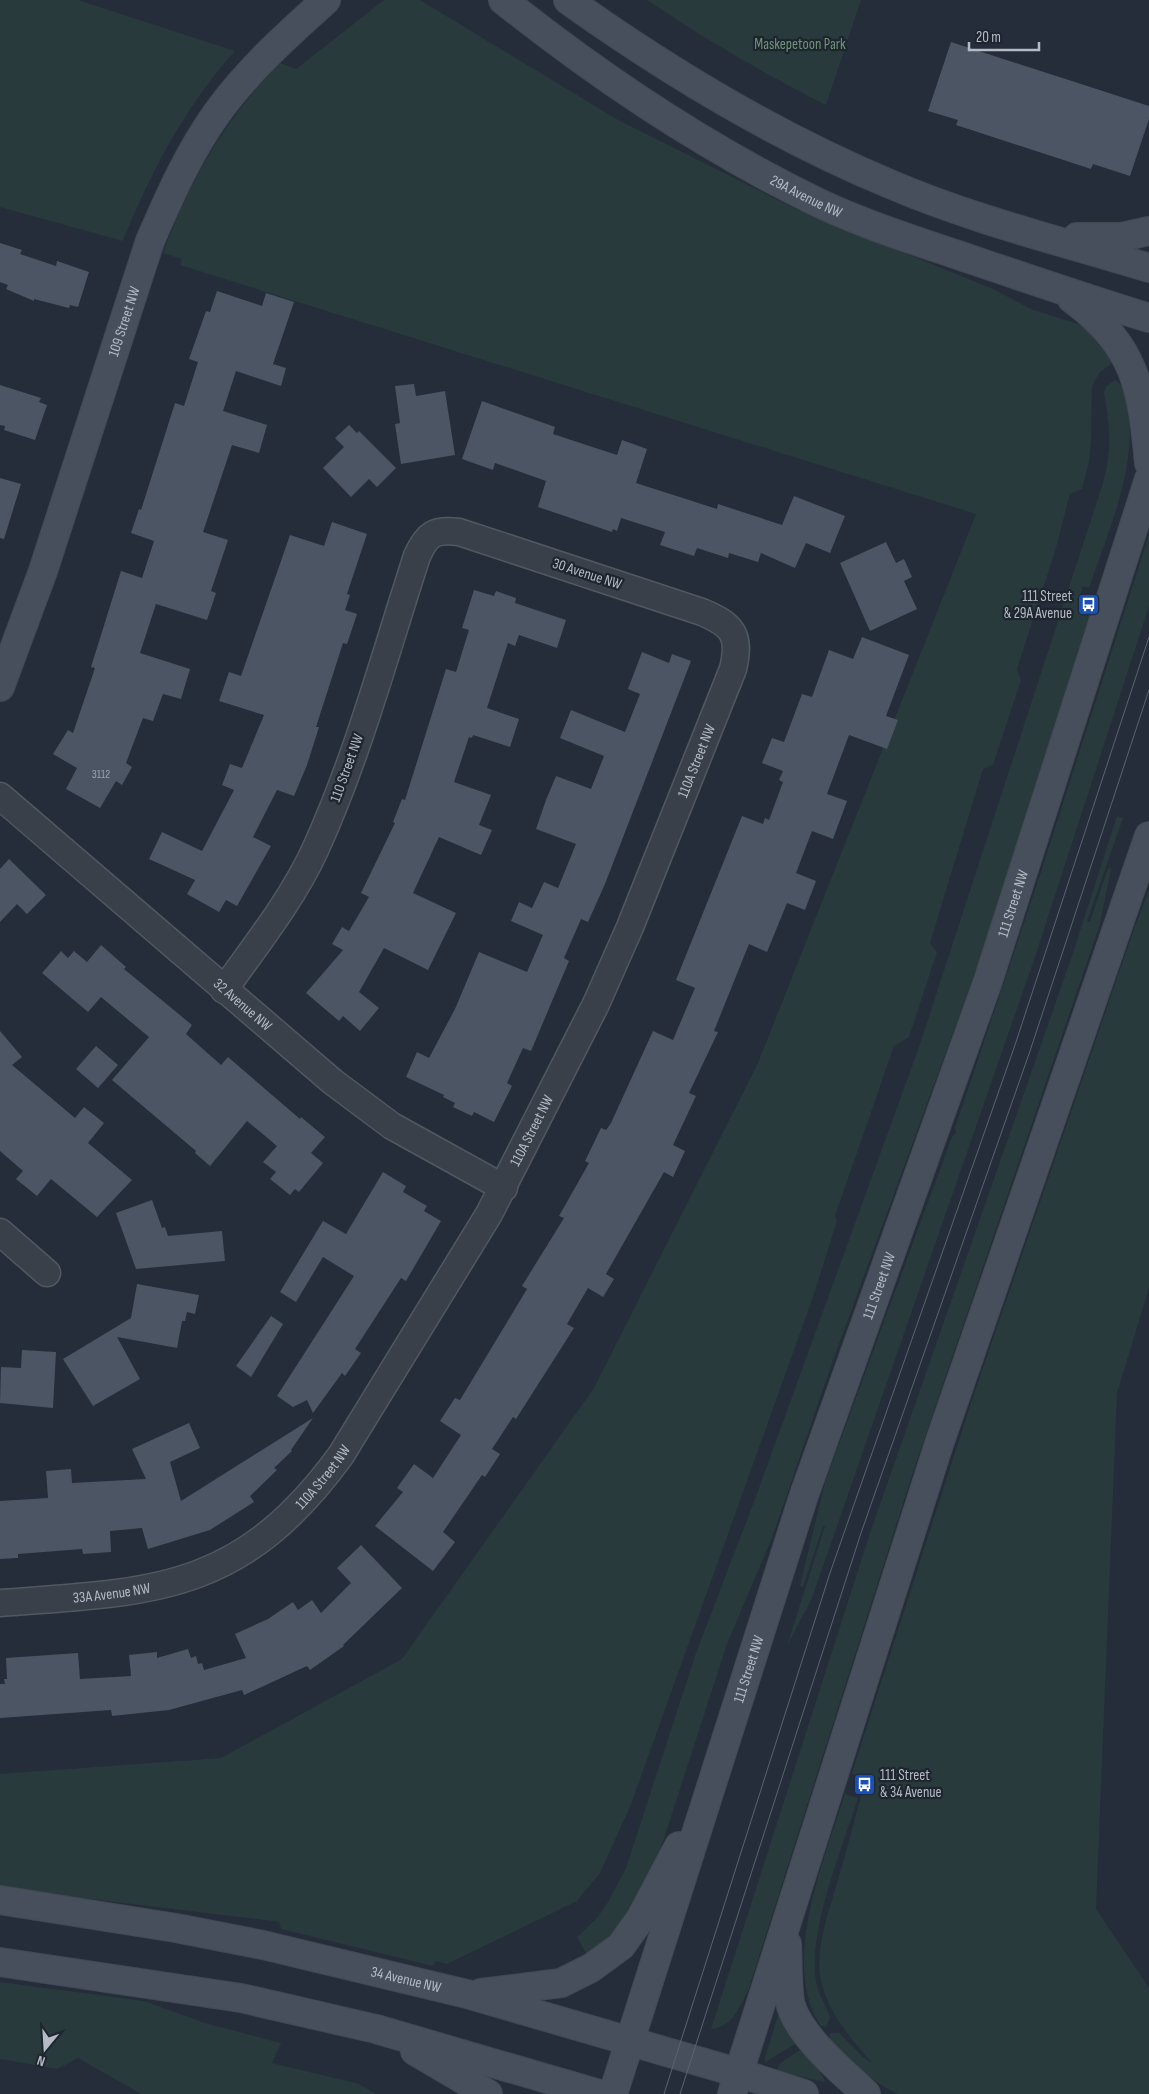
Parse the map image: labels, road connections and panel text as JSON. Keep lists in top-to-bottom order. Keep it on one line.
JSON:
{"streets":{"main road":["29A Avenue NW","109 Street NW","111 Street NW","34 Avenue NW"],"street":["30 Avenue NW","110A Street NW","110 Street NW","32 Avenue NW","33A Avenue NW"]},"crossings":[["30 Avenue NW","110A Street NW"],["30 Avenue NW","110 Street NW"],["110A Street NW","32 Avenue NW"],["110A Street NW","33A Avenue NW"],["110 Street NW","32 Avenue NW"],["111 Street NW","34 Avenue NW"]],"parks":["Maskepetoon Park"],"places":{"bus stop":["111 Street & 29A Avenue","111 Street & 34 Avenue"]},"house_numbers":["3112"],"scale_bar":"20 m","north":"bottom"}
